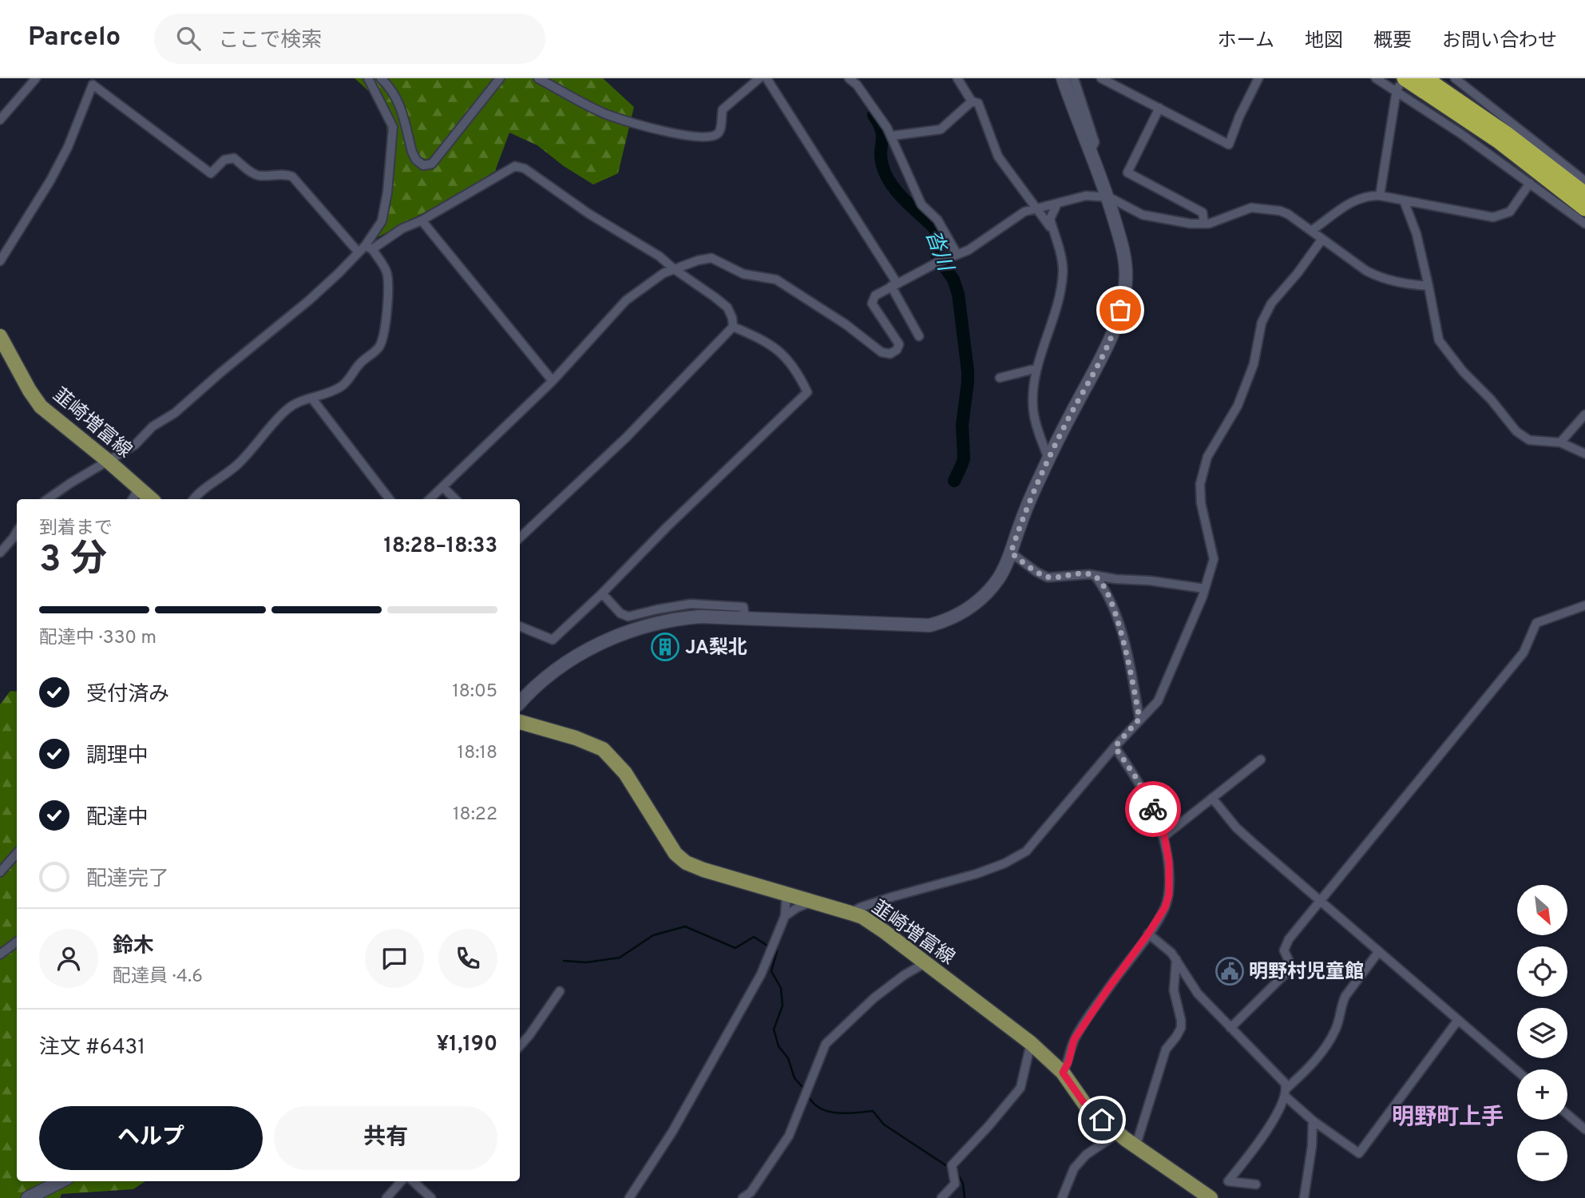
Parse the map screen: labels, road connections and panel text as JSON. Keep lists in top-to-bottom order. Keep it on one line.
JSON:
{"streets":{"main road":["韮崎増富線"]},"districts":["明野町上手"],"water":["沓川"],"places":{"building":["JA梨北"],"public building":["明野村児童館"]},"north":"bottom right","page":{"header":"Parcelo","search":"ここで検索","nav":["ホーム","地図","概要","お問い合わせ"],"heading":["3 分","到着まで","18:28–18:33"],"panel":["鈴木","配達員 · 4.6","注文 #6431","¥1,190"],"bar":"配達中 · 330 m","list":[["受付済み","18:05"],["調理中","18:18"],["配達中","18:22"],"配達完了"],"map_buttons":["+","−"],"buttons":["ヘルプ","共有"]}}
